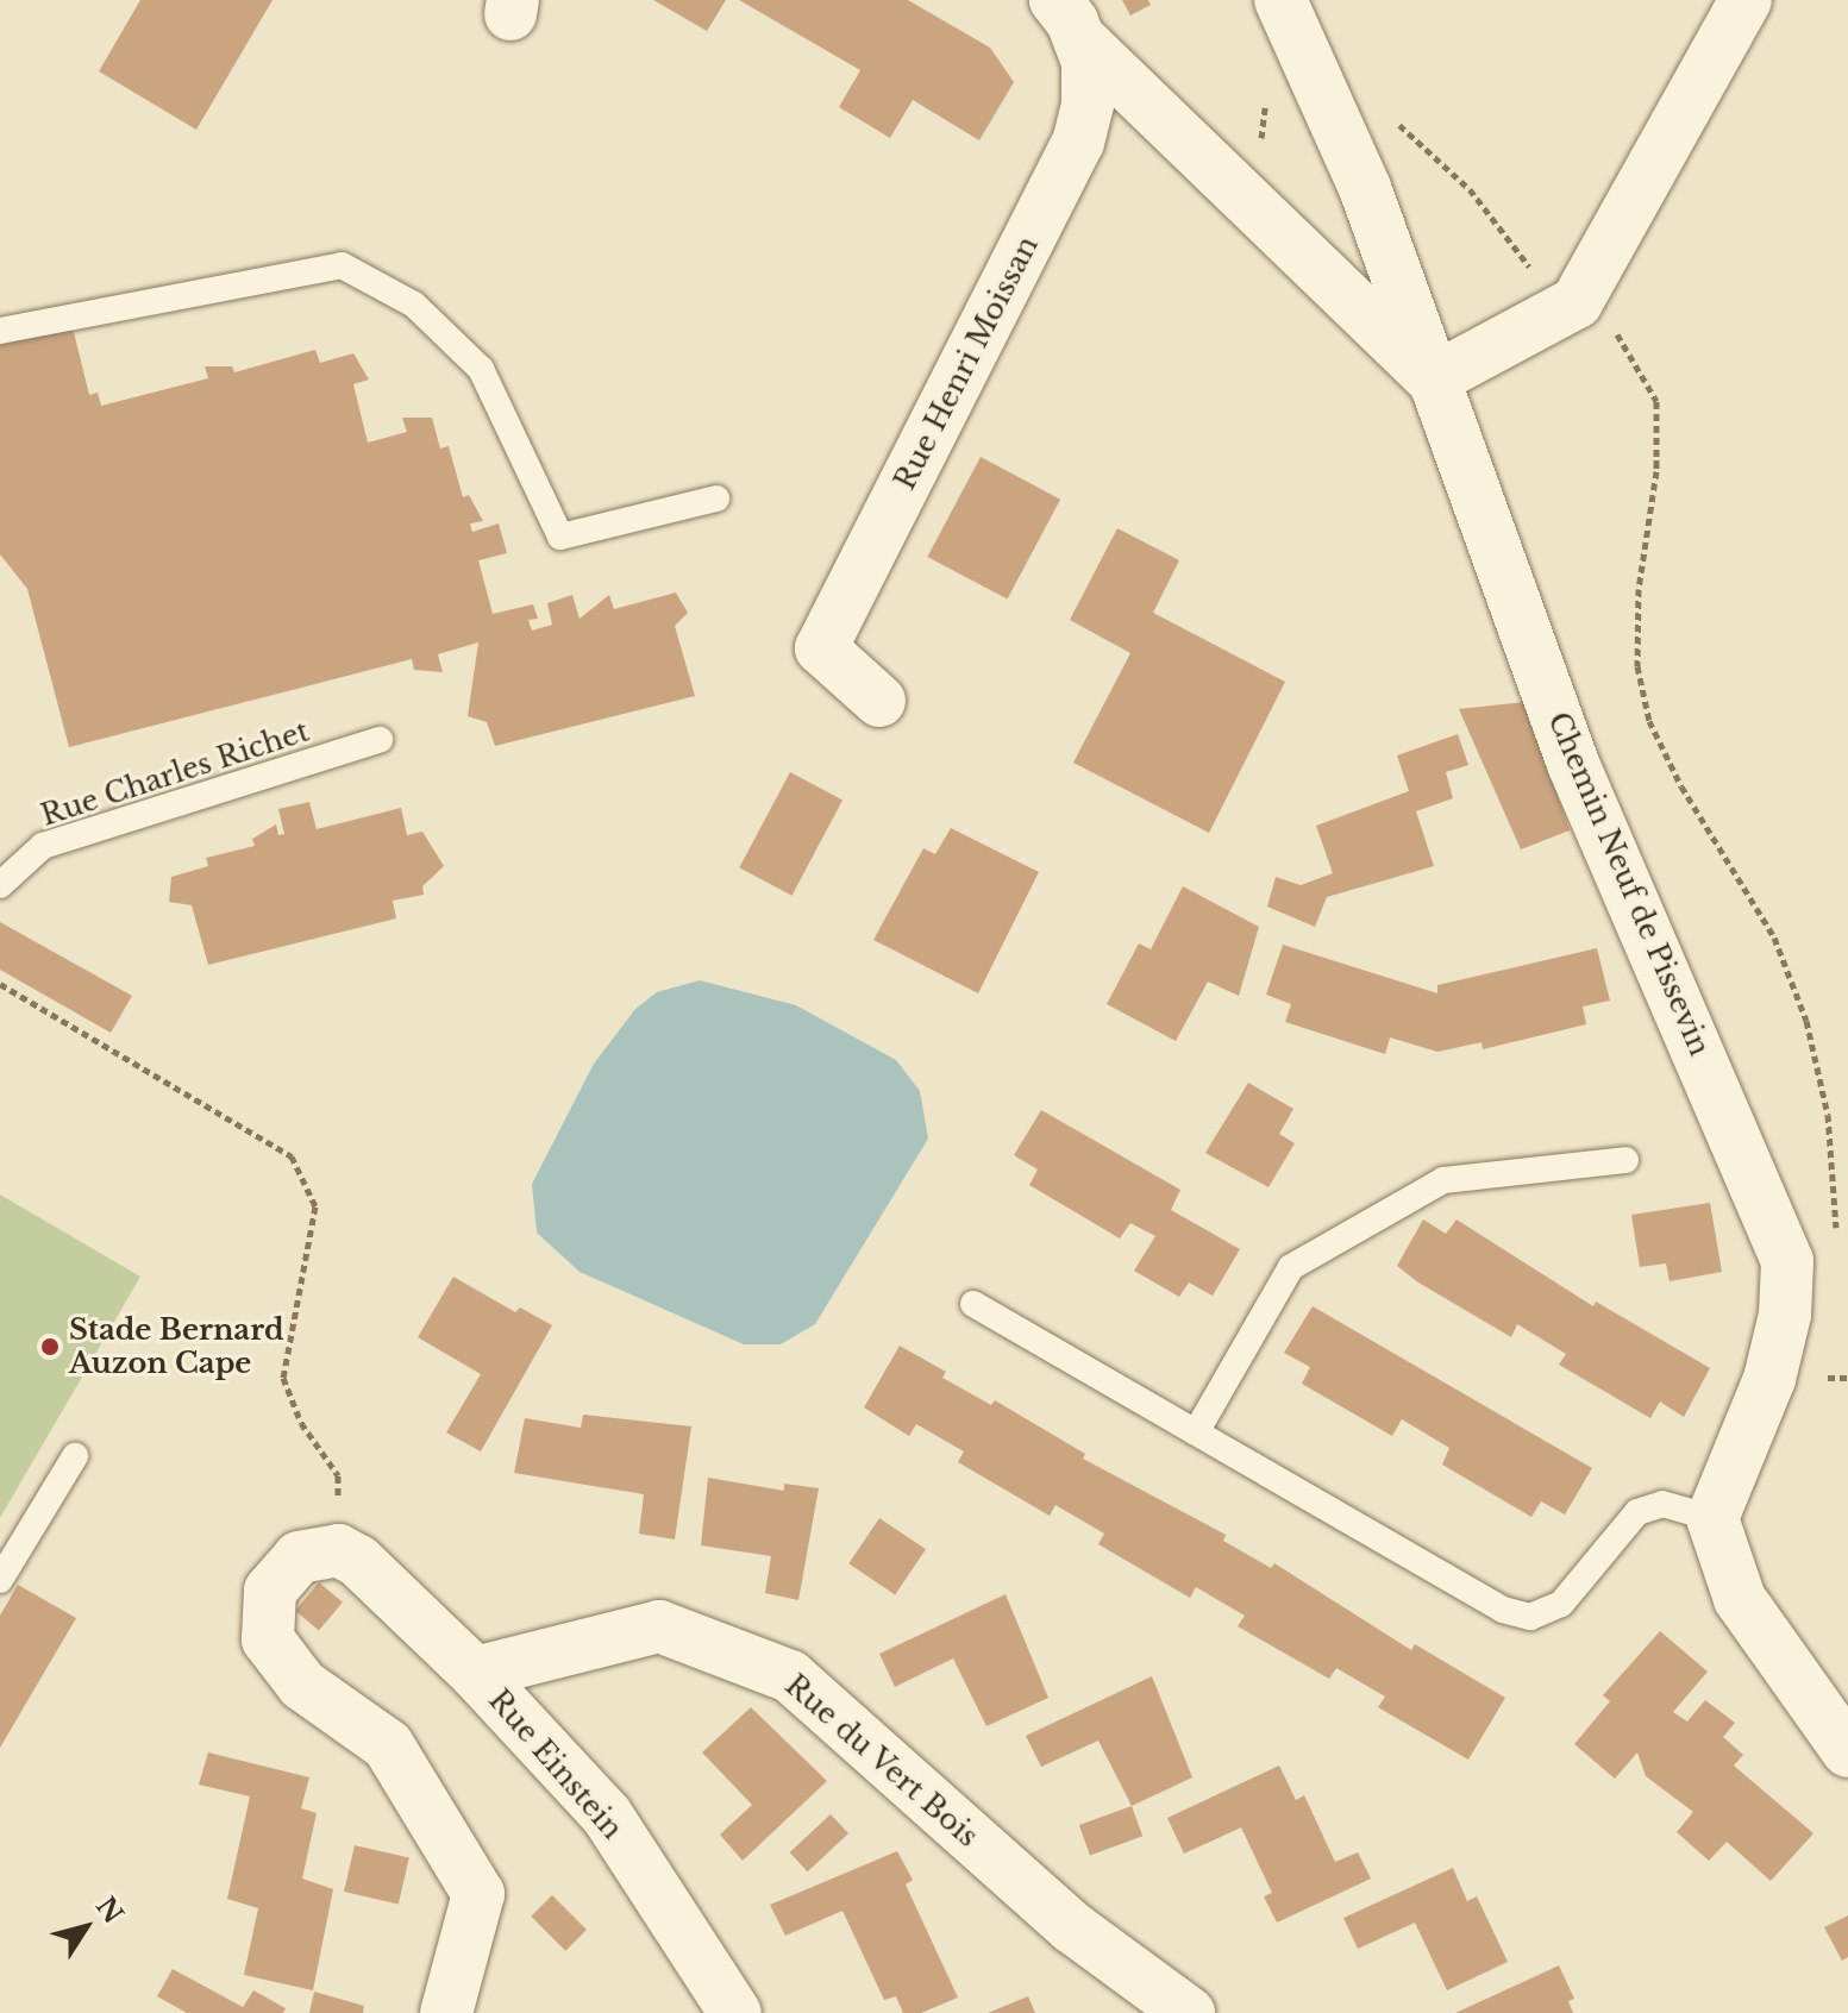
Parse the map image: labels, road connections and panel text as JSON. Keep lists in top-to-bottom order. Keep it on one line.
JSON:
{"streets":{"street":["Rue Henri Moissan","Chemin Neuf de Pissevin","Rue du Vert Bois","Rue Einstein"],"lane":["Rue Charles Richet"]},"crossings":[["Rue du Vert Bois","Rue Einstein"]],"places":["Stade Bernard Auzon Cape"],"north":"top right"}
